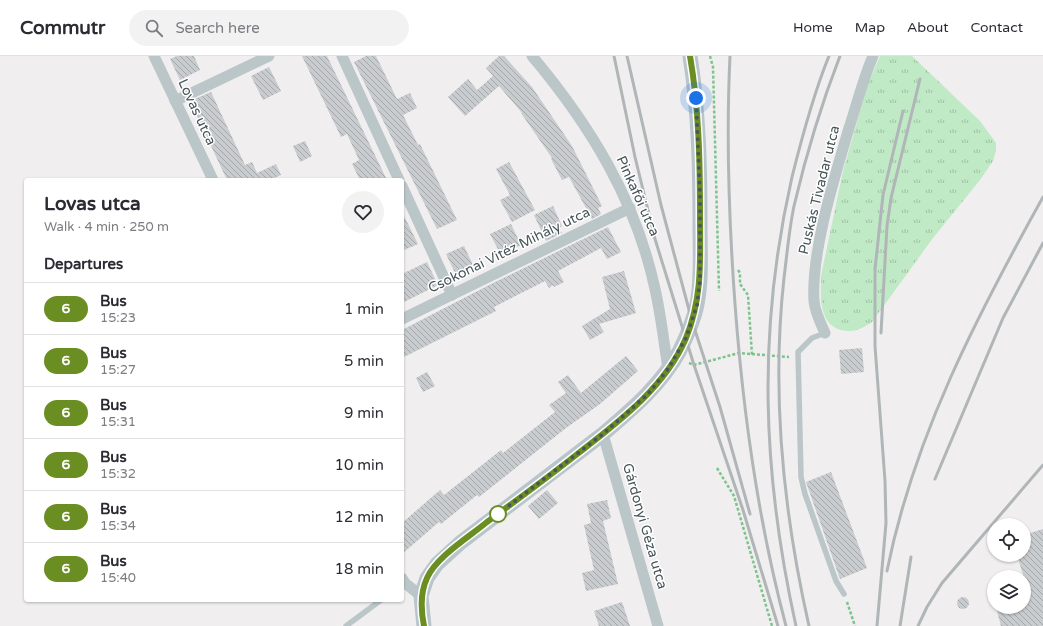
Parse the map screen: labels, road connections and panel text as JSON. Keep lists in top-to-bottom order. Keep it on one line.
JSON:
{"streets":{"street":["Lovas utca","Puskás Tivadar utca","Pinkafői utca","Csokonai Vitéz Mihály utca","Gárdonyi Géza utca"]},"crossings":[["Pinkafői utca","Csokonai Vitéz Mihály utca"]],"lines":["bus line 6"],"page":{"header":"Commutr","search":"Search here","nav":["Home","Map","About","Contact"],"heading":[["Lovas utca","Walk · 4 min · 250 m"],"Departures"],"list":[{"mark":"6","name":"Bus","note":"15:23","value":"1 min"},{"mark":"6","name":"Bus","note":"15:27","value":"5 min"},{"mark":"6","name":"Bus","note":"15:31","value":"9 min"},{"mark":"6","name":"Bus","note":"15:32","value":"10 min"},{"mark":"6","name":"Bus","note":"15:34","value":"12 min"},{"mark":"6","name":"Bus","note":"15:40","value":"18 min"}]}}
